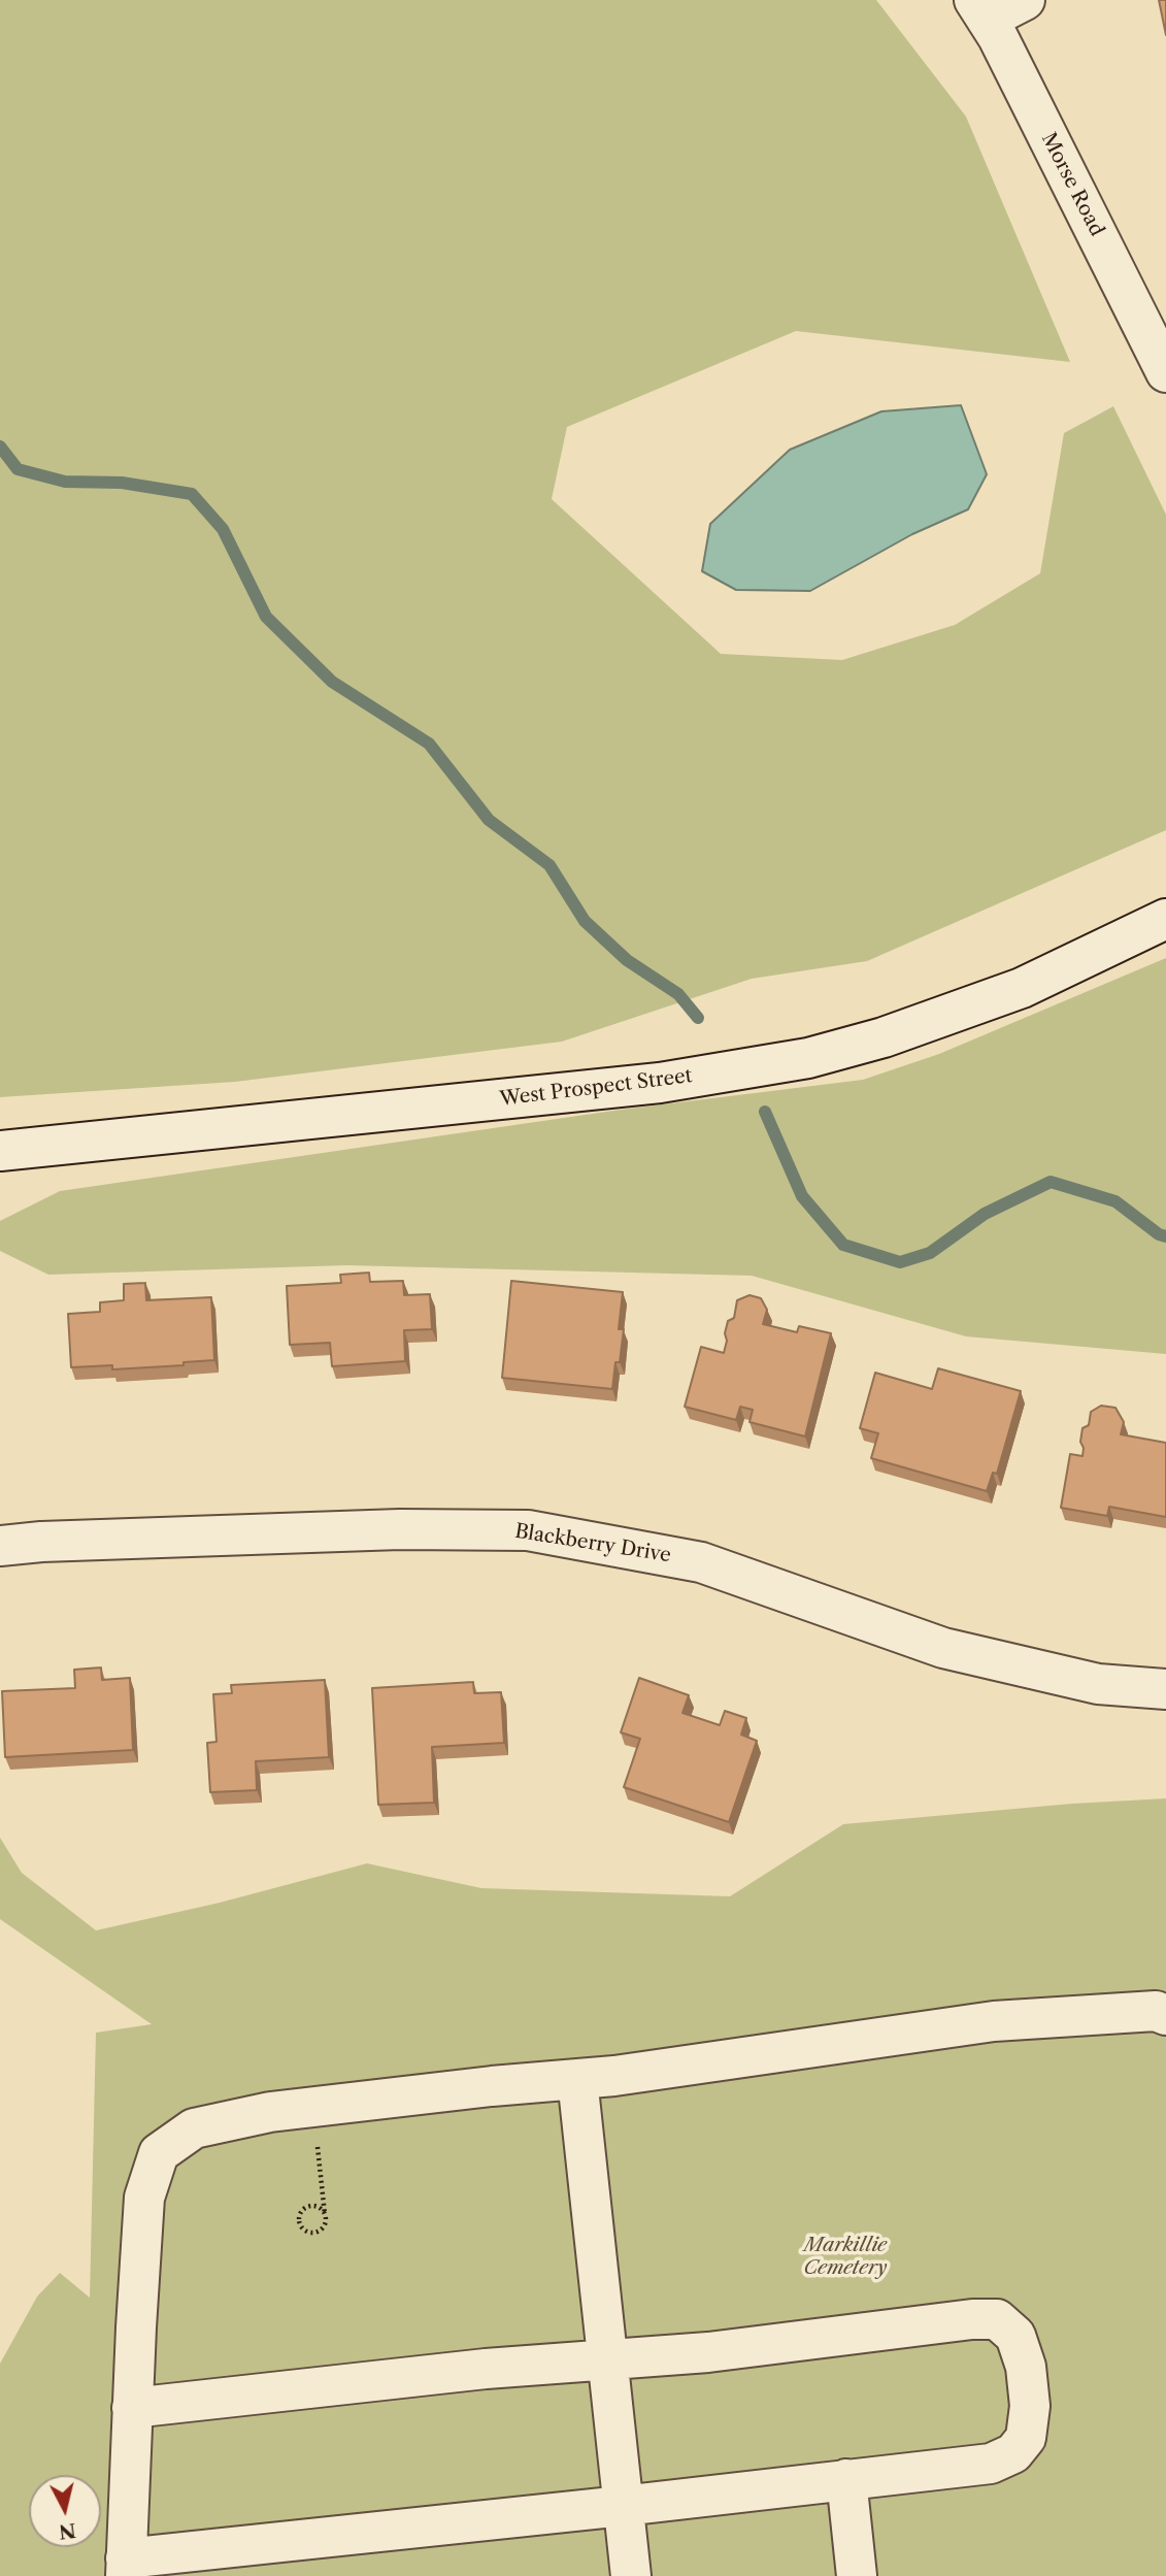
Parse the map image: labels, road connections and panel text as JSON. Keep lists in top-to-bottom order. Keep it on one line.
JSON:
{"streets":{"street":["Morse Road","West Prospect Street","Blackberry Drive"]},"parks":["Markillie Cemetery"],"north":"bottom"}
